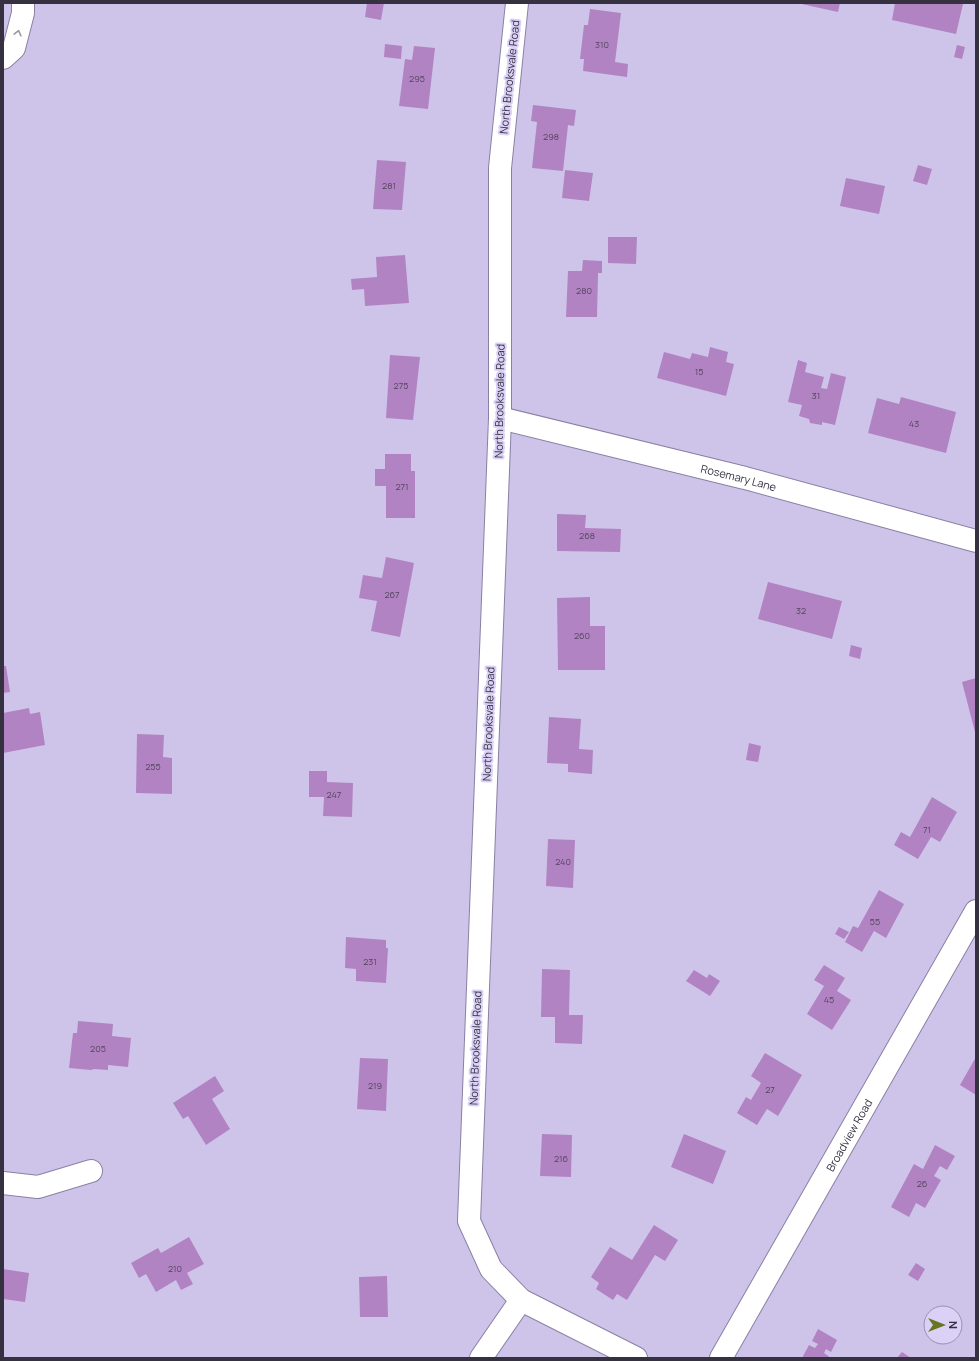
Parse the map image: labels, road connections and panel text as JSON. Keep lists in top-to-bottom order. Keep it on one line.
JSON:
{"streets":{"main road":["North Brooksvale Road","Rosemary Lane","Broadview Road"]},"crossings":[["North Brooksvale Road","Rosemary Lane"]],"house_numbers":["310","295","298","281","280","15","275","31","43","271","268","267","32","260","255","247","71","240","55","231","45","205","219","27","216","26","210"],"north":"right"}
